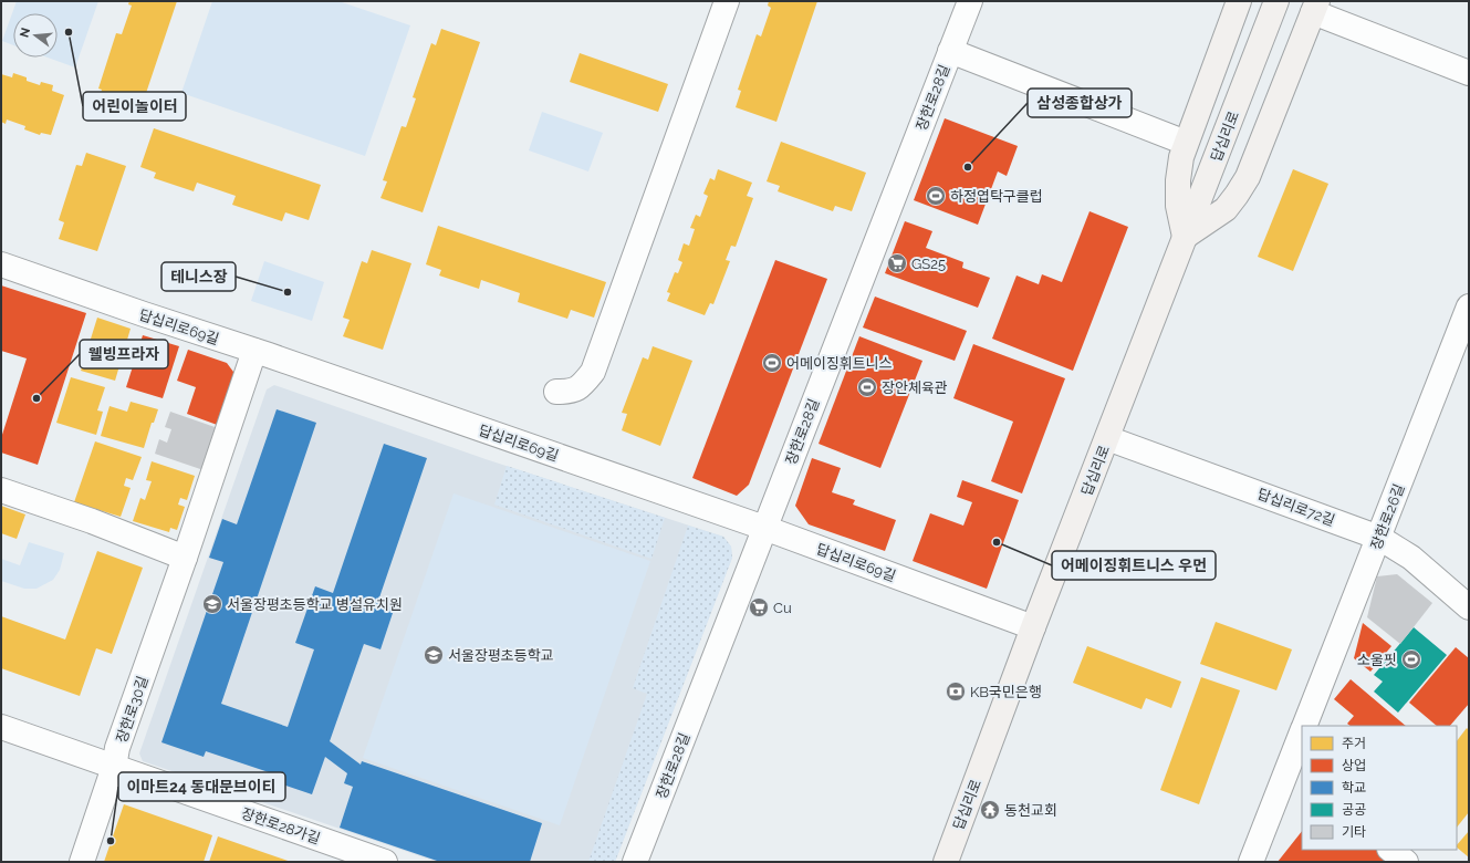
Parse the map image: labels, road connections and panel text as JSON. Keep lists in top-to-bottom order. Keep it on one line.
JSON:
{"streets":{"main road":["답십리로"],"street":["장한로28길","답십리로69길","답십리로72길","장한로26길","장한로30길","장한로28가길"]},"crossings":[["장한로28길","답십리로69길"],["답십리로","답십리로69길"],["답십리로","답십리로72길"],["답십리로69길","장한로30길"],["답십리로72길","장한로26길"],["장한로30길","장한로28가길"]],"places":{"other":["어린이놀이터","삼성종합상가","테니스장","웰빙프라자","어메이징휘트니스 우먼","이마트24 동대문브이티"],"sports":["하정엽탁구클럽","어메이징휘트니스","장안체육관","소울핏"],"supermarket":["GS25","Cu"],"school or university":["서울장평초등학교 병설유치원","서울장평초등학교"],"bank":["KB국민은행"],"temple":["동천교회"]},"legend":["주거","상업","학교","공공","기타"],"north":"left"}
